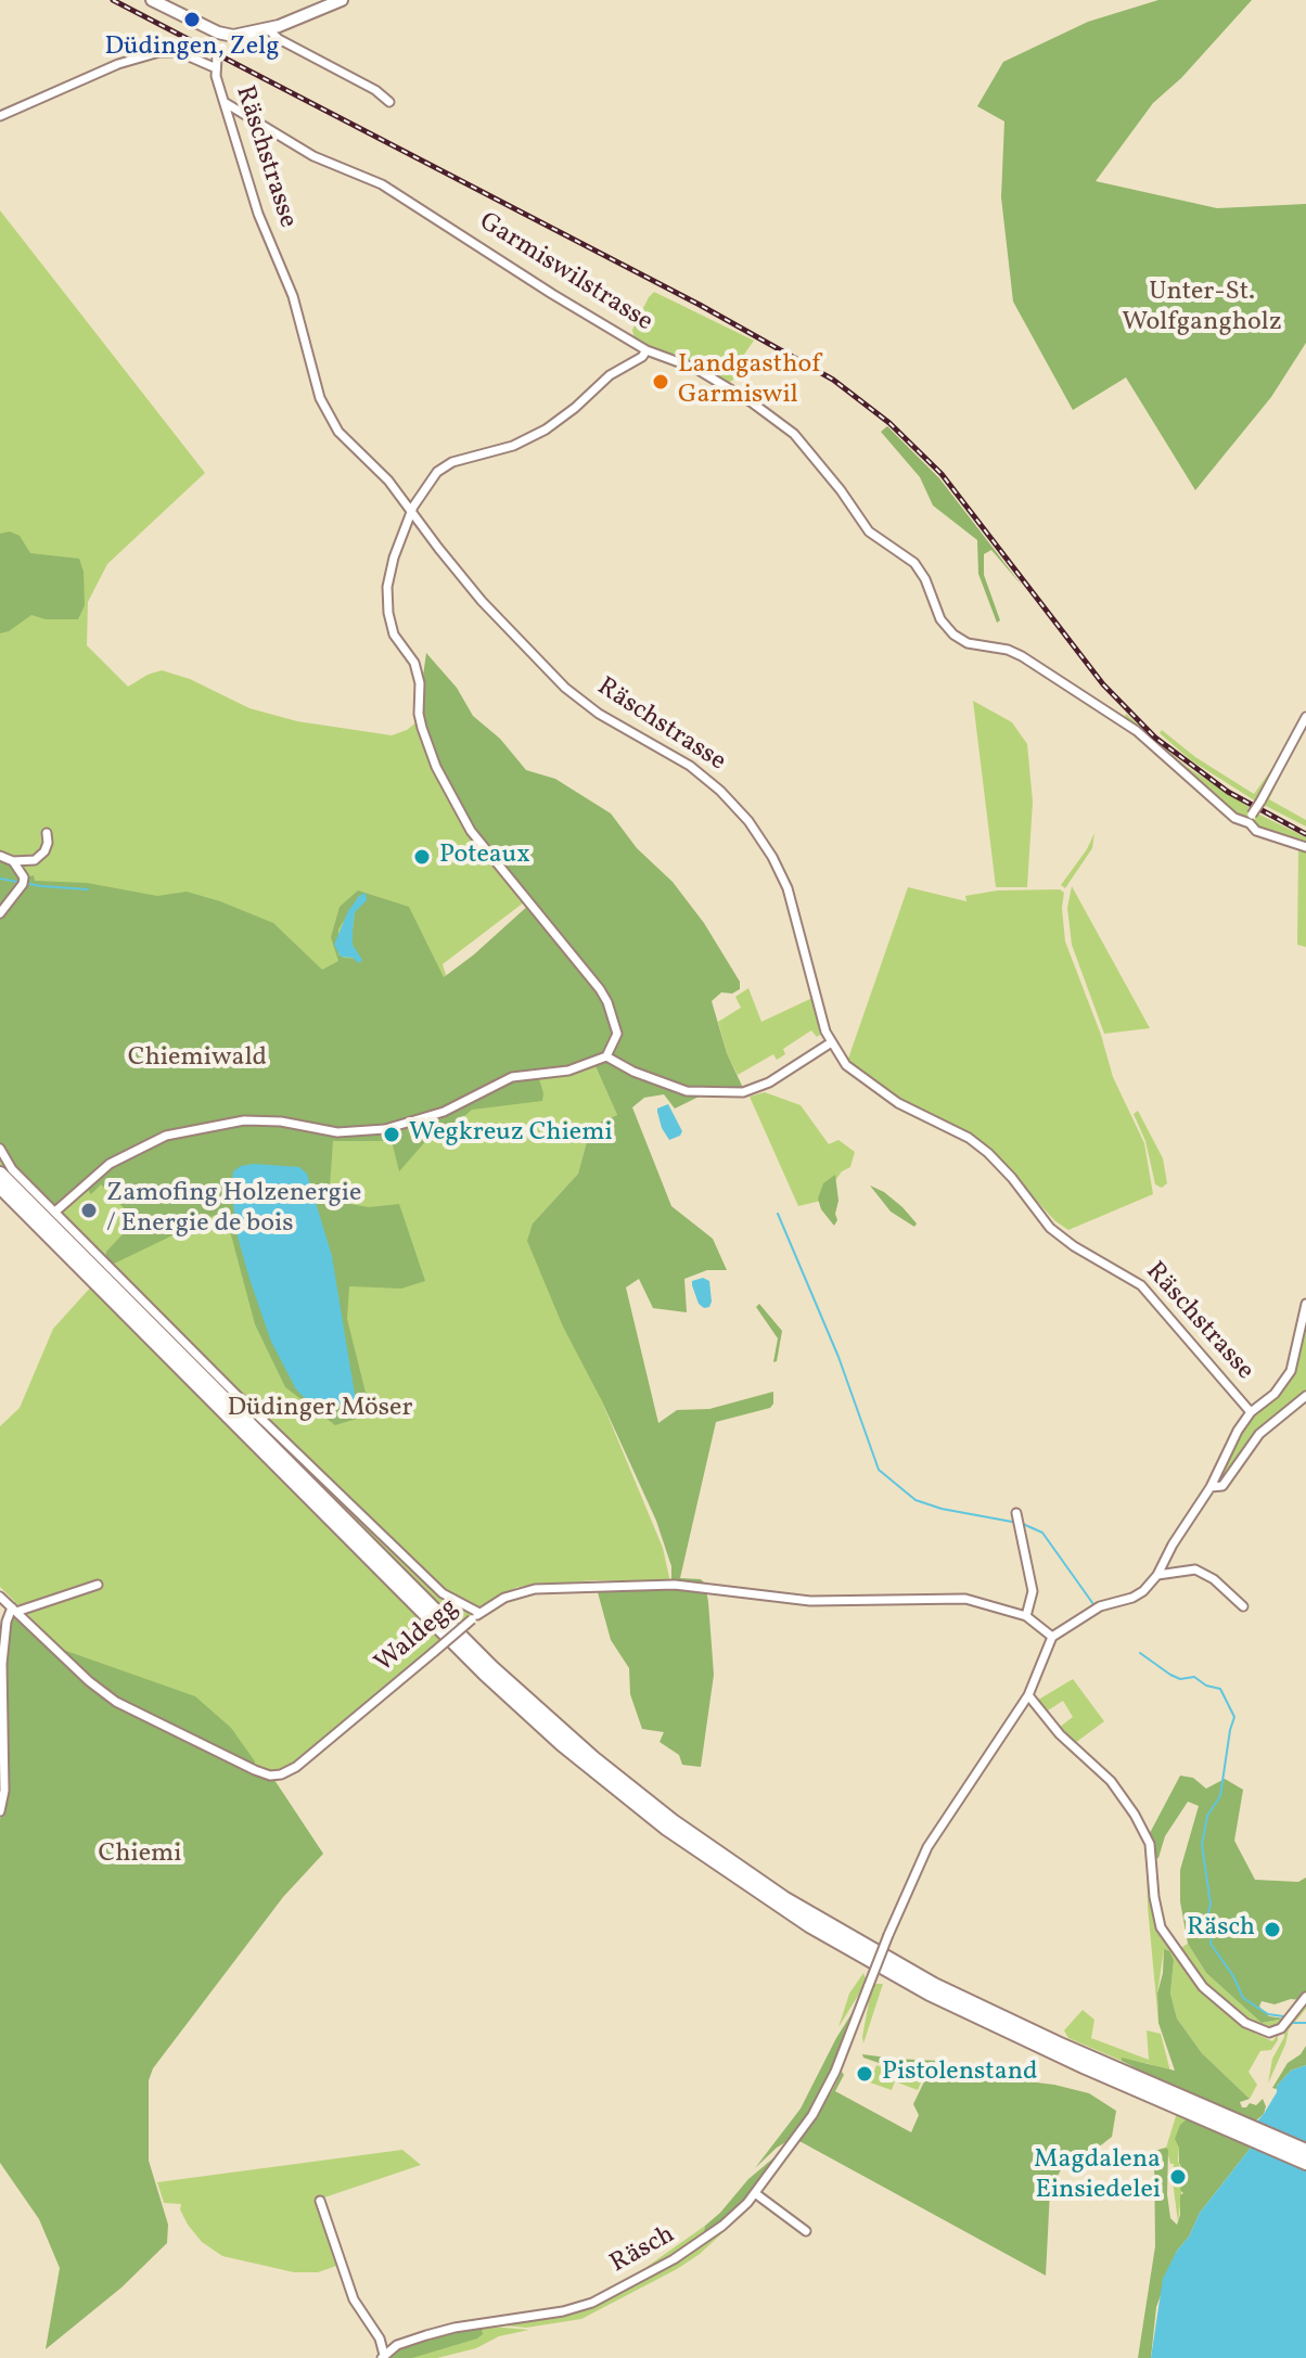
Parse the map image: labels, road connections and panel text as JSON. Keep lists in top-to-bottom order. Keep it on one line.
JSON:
{"streets":{"street":["Räschstrasse","Garmiswilstrasse","Waldegg","Räsch"]},"crossings":[["Räschstrasse","Garmiswilstrasse"]],"parks":["Unter-St. Wolfgangholz","Chiemiwald","Düdinger Möser","Chiemi"],"places":["Düdingen, Zelg","Landgasthof Garmiswil","Poteaux","Wegkreuz Chiemi","Zamofing Holzenergie / Energie de bois","Räsch","Pistolenstand","Magdalena Einsiedelei"]}
